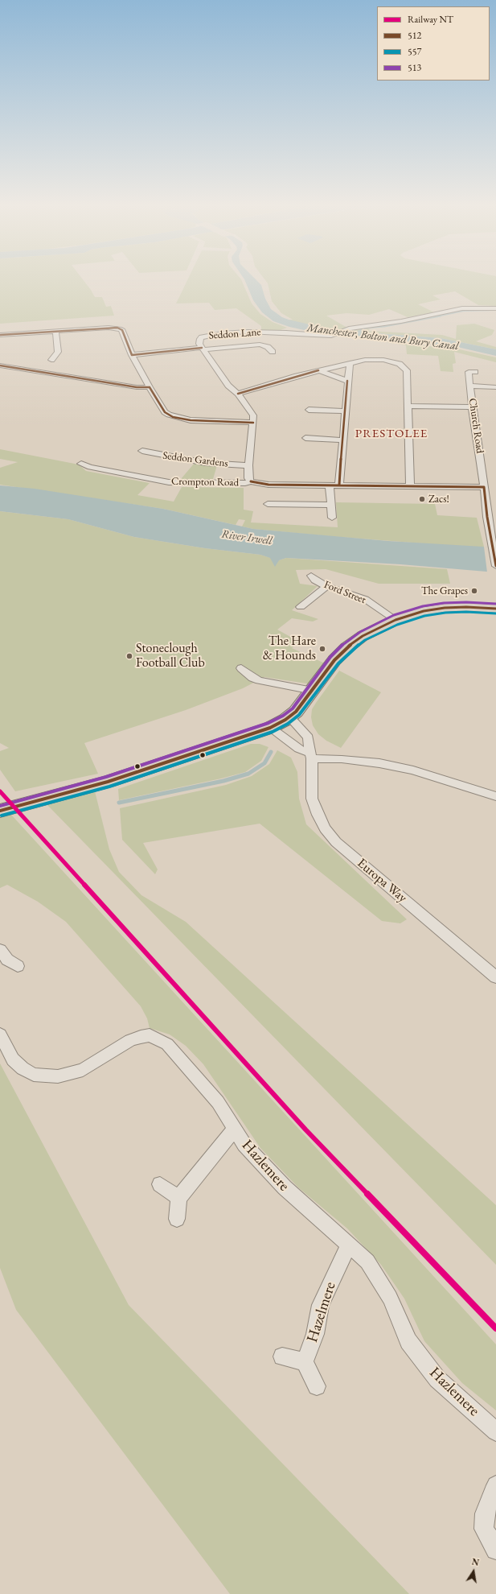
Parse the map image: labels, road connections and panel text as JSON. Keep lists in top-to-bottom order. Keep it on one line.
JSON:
{"streets":{"street":["Seddon Lane","Church Road","Seddon Gardens","Crompton Road","Ford Street","Europa Way","Hazlemere","Hazelmere"]},"crossings":[["Seddon Lane","Seddon Gardens"],["Seddon Lane","Crompton Road"],["Church Road","Crompton Road"],["Hazlemere","Hazelmere"]],"districts":["PRESTOLEE"],"water":["Manchester, Bolton and Bury Canal","River Irwell"],"places":["Zacs!","The Grapes","The Hare & Hounds","Stoneclough Football Club"],"lines":["transit line 512","transit line 513","transit line 557","rail line NT"],"legend":["Railway NT","512","557","513"],"north":"top"}
